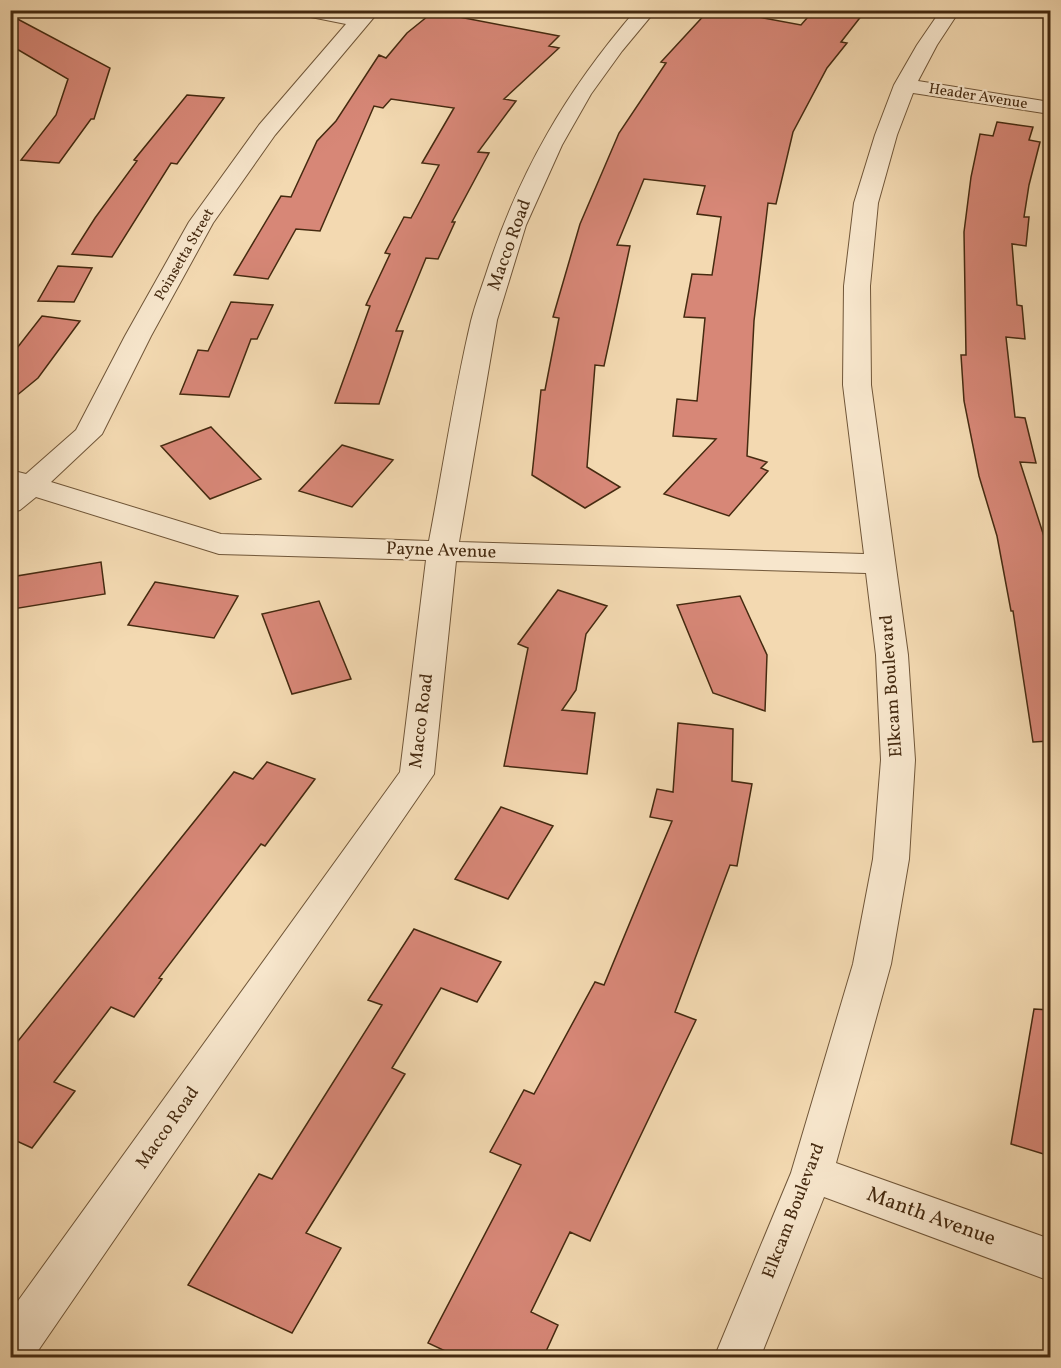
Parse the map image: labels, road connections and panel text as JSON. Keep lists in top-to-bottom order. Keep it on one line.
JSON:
{"streets":{"street":["Header Avenue","Macco Road","Poinsetta Street","Payne Avenue","Elkcam Boulevard","Manth Avenue"]},"crossings":[["Header Avenue","Elkcam Boulevard"],["Macco Road","Payne Avenue"],["Poinsetta Street","Payne Avenue"],["Payne Avenue","Elkcam Boulevard"],["Elkcam Boulevard","Manth Avenue"]]}
